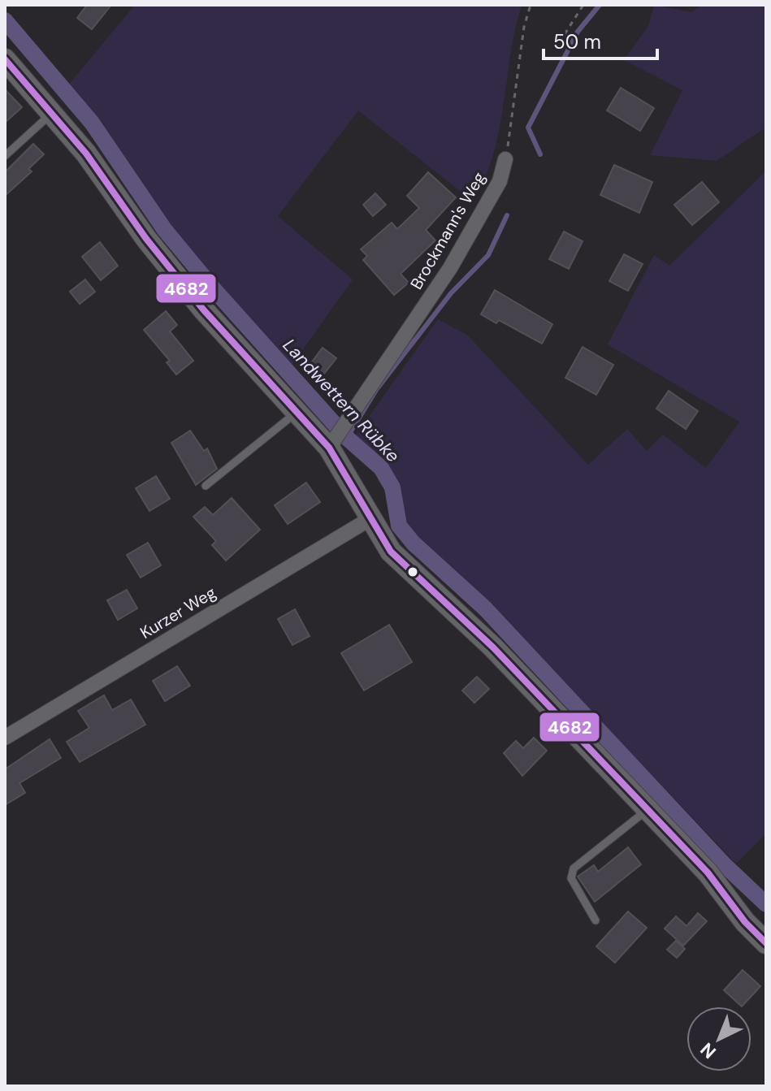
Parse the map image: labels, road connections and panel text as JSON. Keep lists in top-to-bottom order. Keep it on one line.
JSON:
{"streets":{"street":["Brockmann's Weg","Kurzer Weg"]},"water":["Landwettern Rübke"],"lines":["transit line 4682"],"scale_bar":"50 m","north":"bottom left"}
